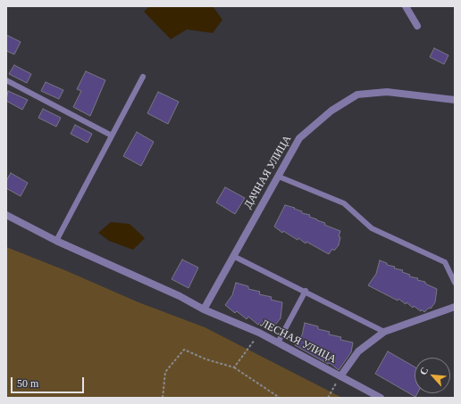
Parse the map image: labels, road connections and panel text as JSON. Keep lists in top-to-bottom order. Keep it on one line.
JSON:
{"streets":{"street":["ДАЧНАЯ УЛИЦА","ЛЕСНАЯ УЛИЦА"]},"crossings":[["ДАЧНАЯ УЛИЦА","ЛЕСНАЯ УЛИЦА"]],"scale_bar":"50 m","north":"top left"}
